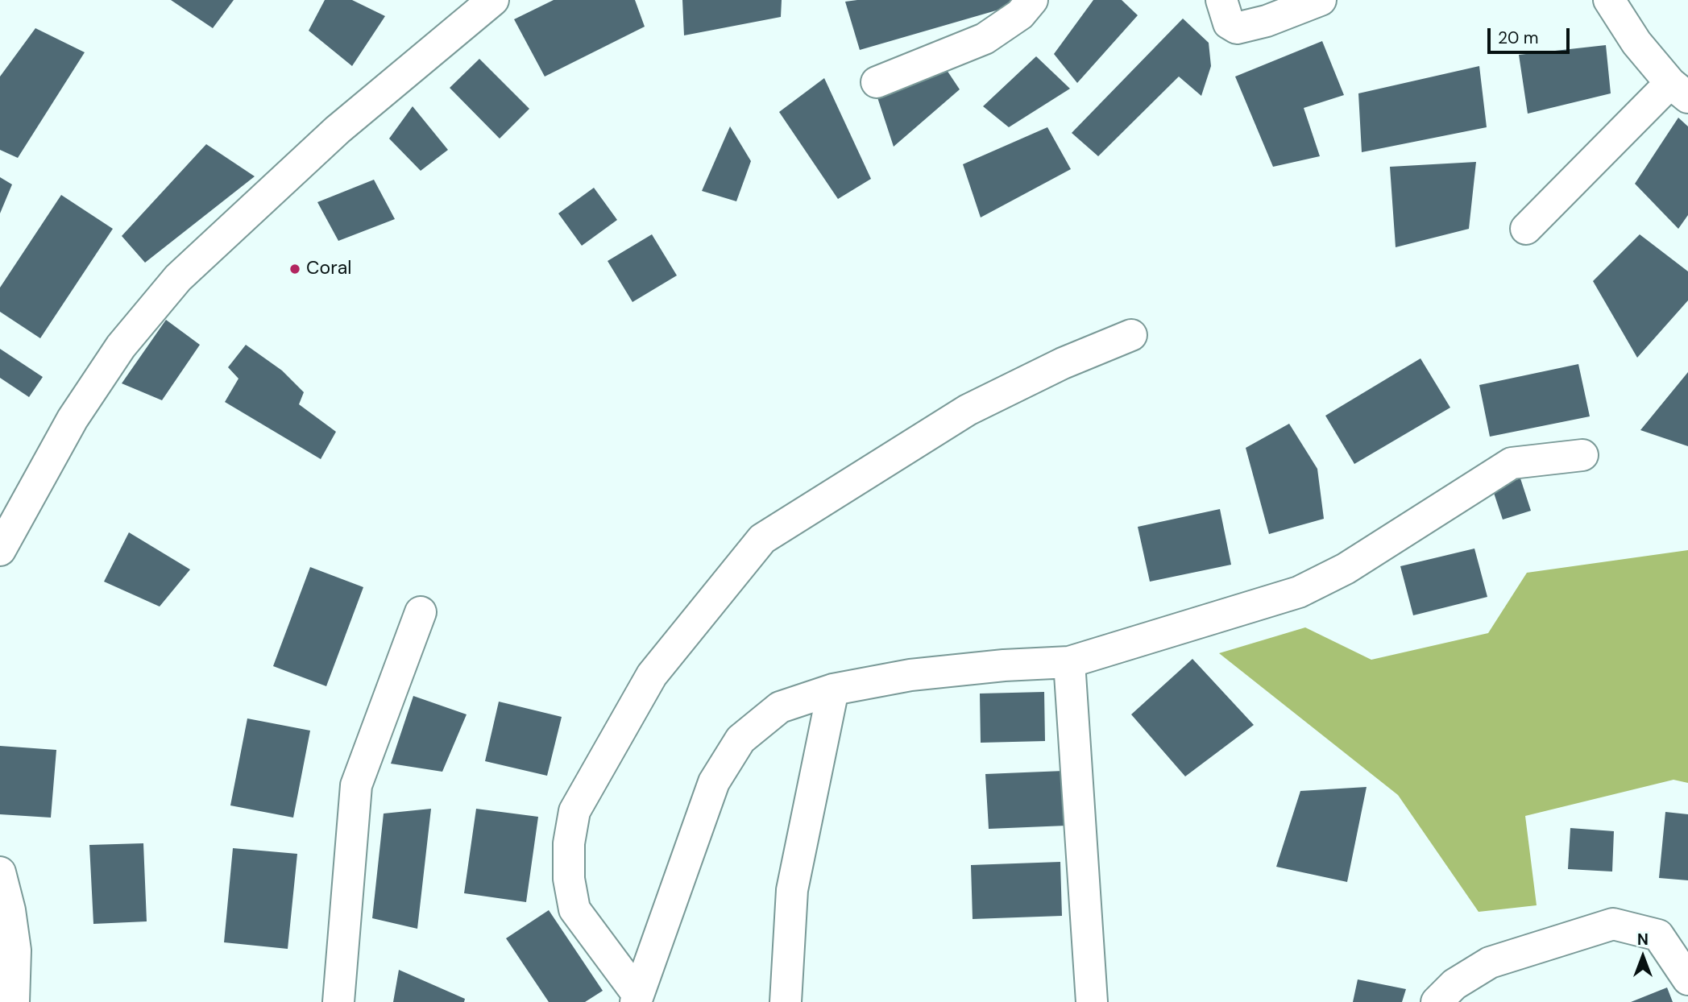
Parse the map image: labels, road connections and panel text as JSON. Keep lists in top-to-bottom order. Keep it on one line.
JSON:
{"places":["Coral"],"scale_bar":"20 m","north":"top"}
